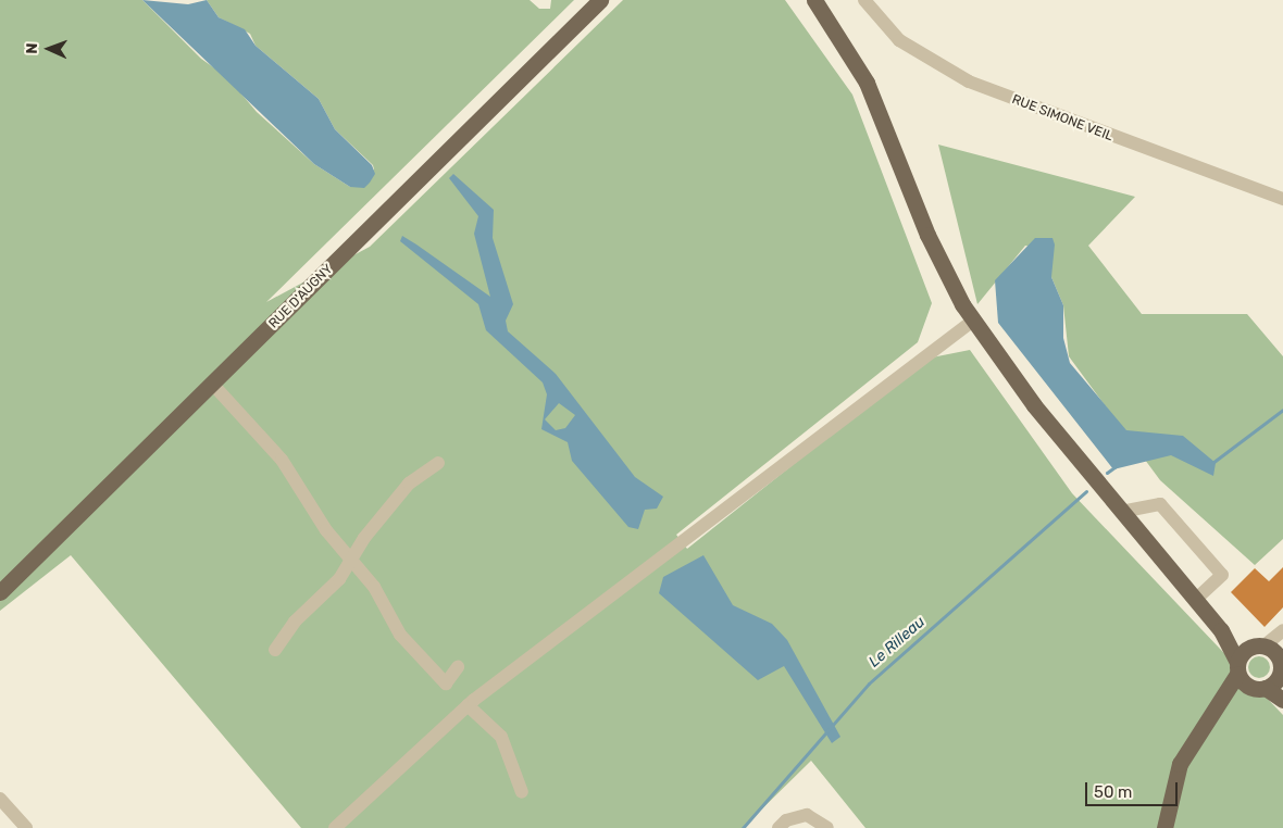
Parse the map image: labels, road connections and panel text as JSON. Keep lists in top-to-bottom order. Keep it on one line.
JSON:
{"streets":{"main road":["RUE D'AUGNY"],"street":["RUE SIMONE VEIL"]},"water":["Le Rilleau"],"scale_bar":"50 m","north":"left"}
